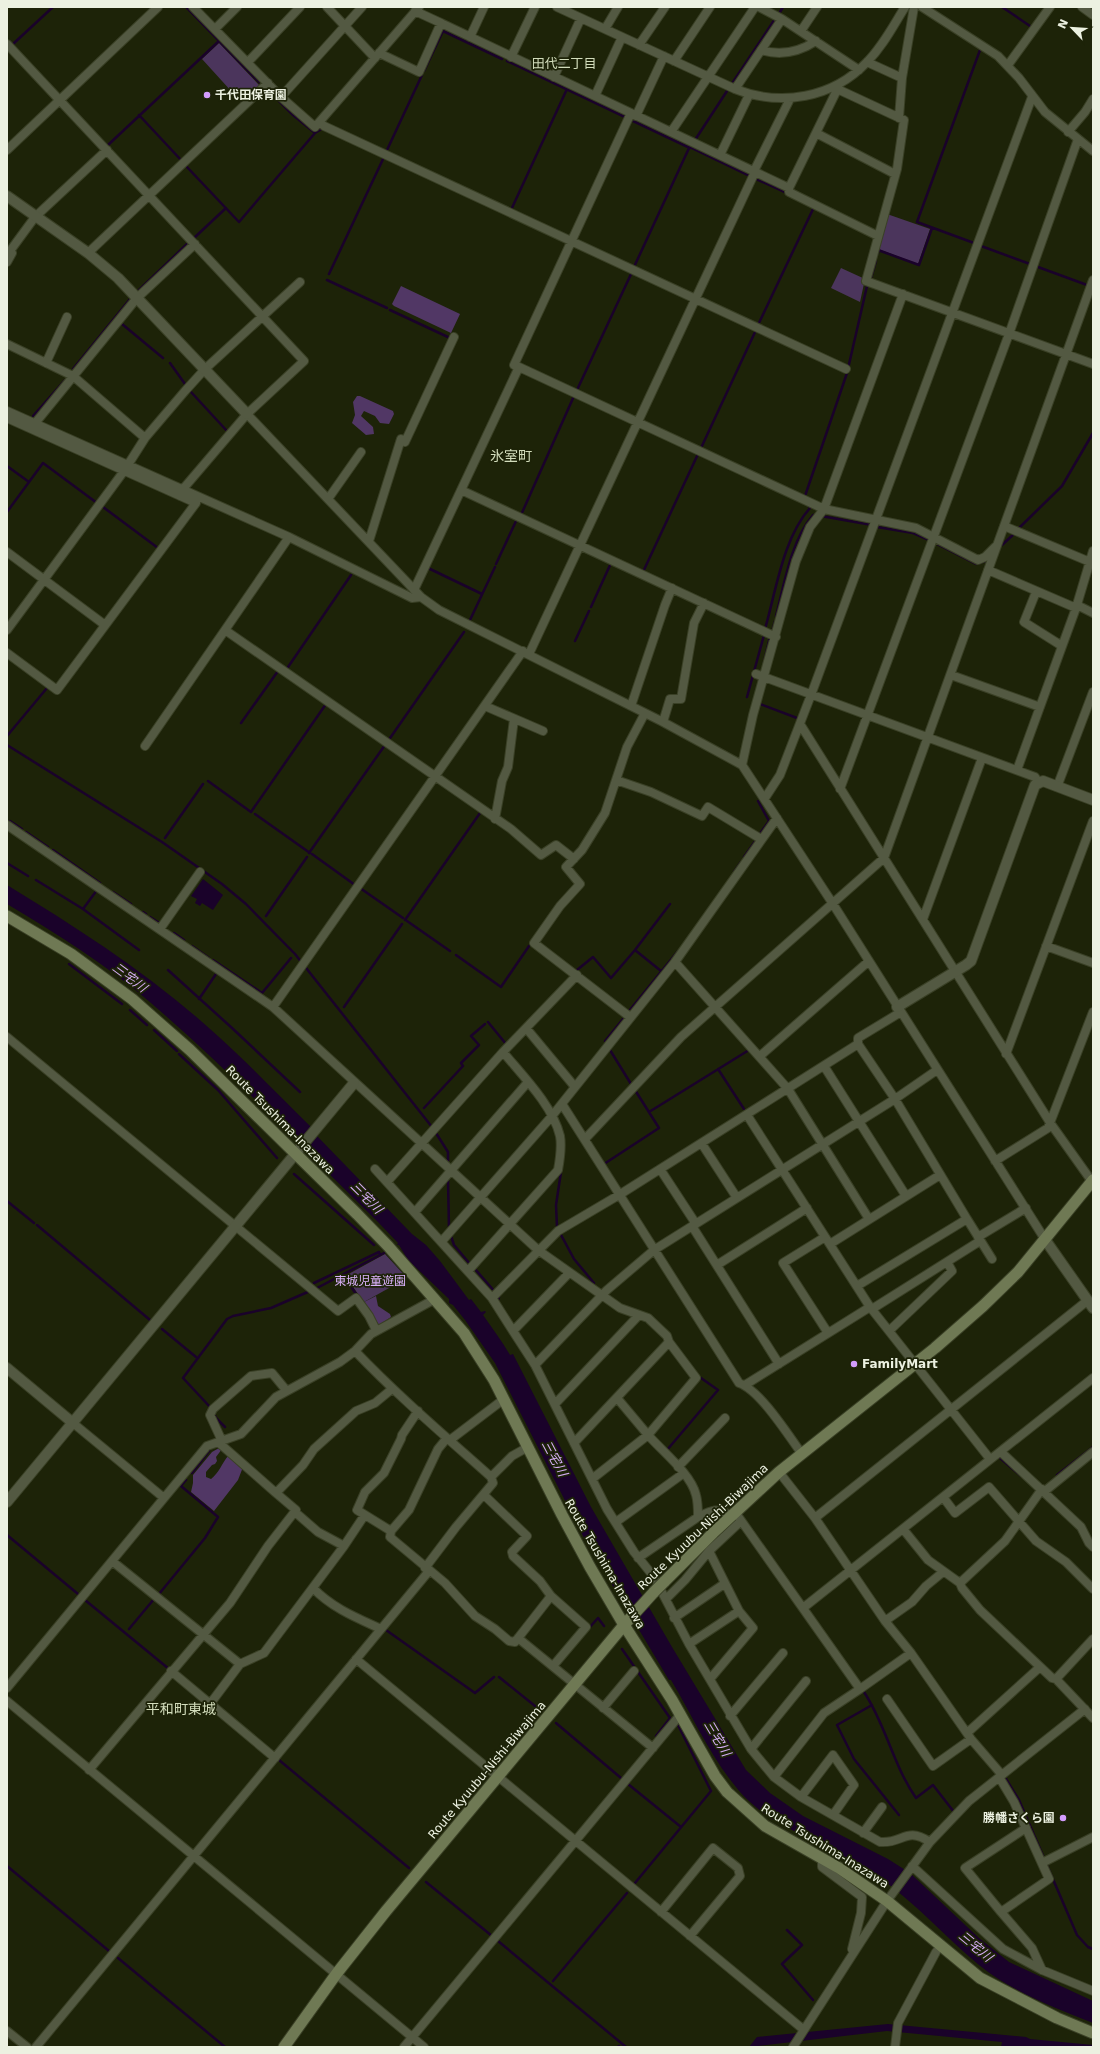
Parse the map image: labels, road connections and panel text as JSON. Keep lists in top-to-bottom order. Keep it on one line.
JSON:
{"streets":{"main road":["Route Tsushima-Inazawa","Route Kyuubu-Nishi-Biwajima"]},"crossings":[["Route Tsushima-Inazawa","Route Kyuubu-Nishi-Biwajima"]],"districts":["田代二丁目","氷室町","平和町東城"],"water":["三宅川"],"parks":["東城児童遊園"],"places":["千代田保育園","FamilyMart","勝幡さくら園"],"north":"top left"}
